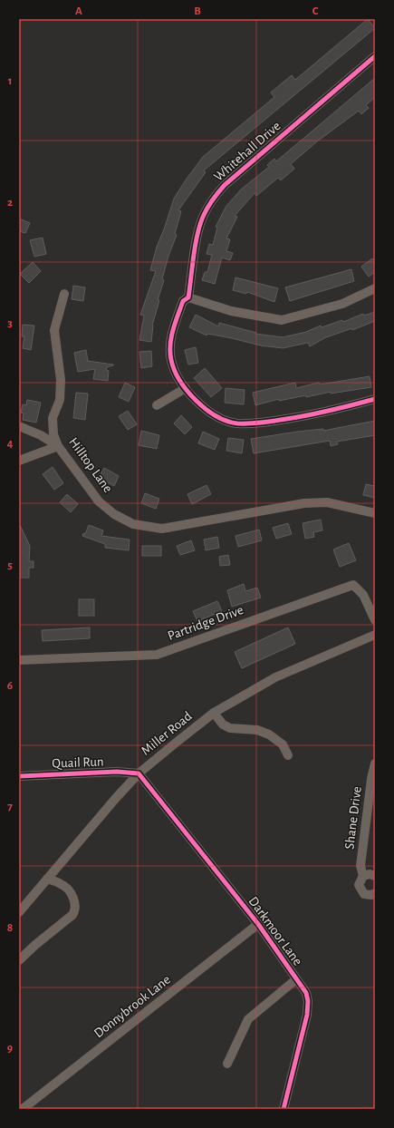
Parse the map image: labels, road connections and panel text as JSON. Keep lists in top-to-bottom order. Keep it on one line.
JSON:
{"streets":{"street":["Whitehall Drive","Hilltop Lane","Partridge Drive","Miller Road","Quail Run","Shane Drive","Darkmoor Lane","Donnybrook Lane"]},"crossings":[["Miller Road","Quail Run"],["Miller Road","Darkmoor Lane"],["Quail Run","Darkmoor Lane"],["Darkmoor Lane","Donnybrook Lane"]],"grid":{"columns":["A","B","C"],"rows":["1","2","3","4","5","6","7","8","9"]}}
